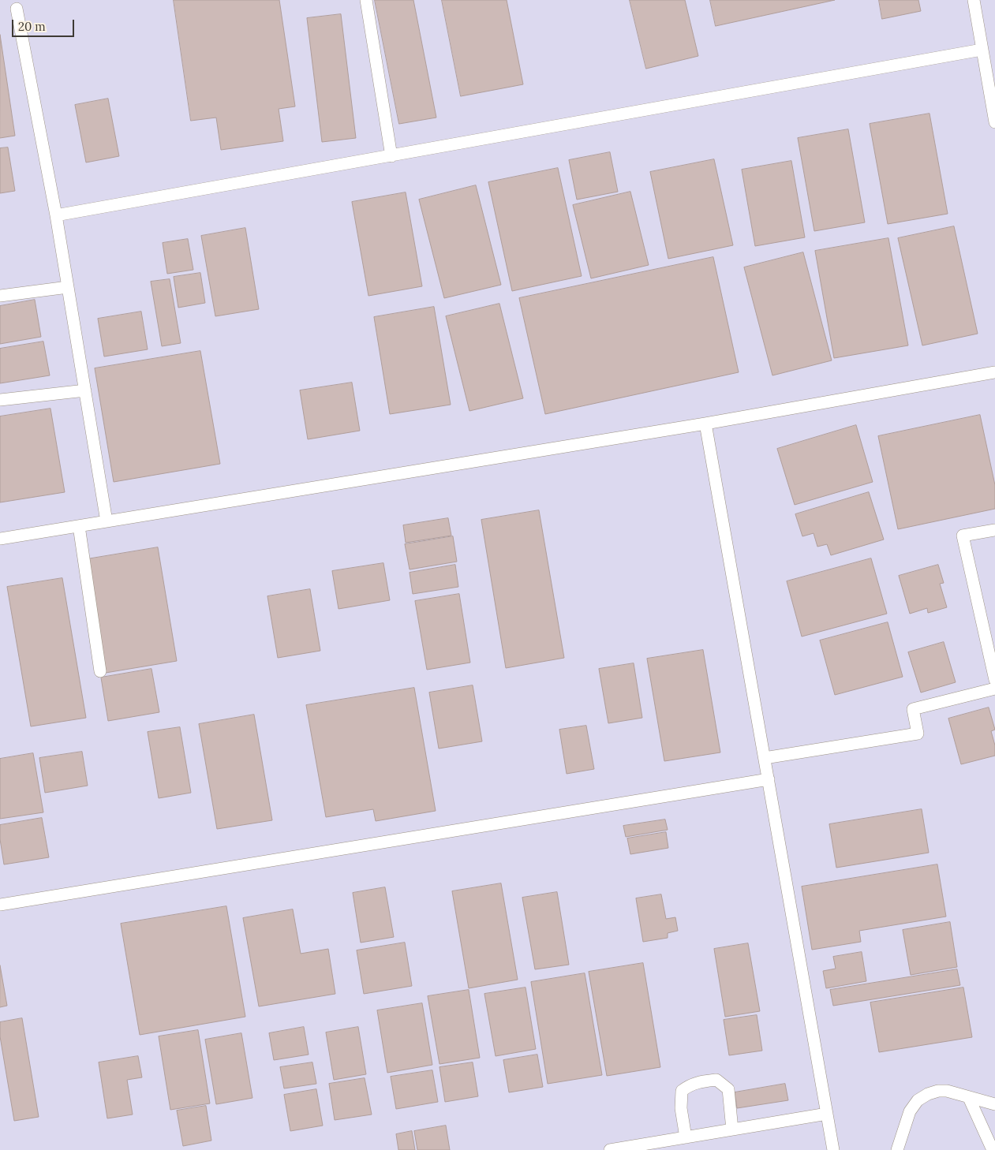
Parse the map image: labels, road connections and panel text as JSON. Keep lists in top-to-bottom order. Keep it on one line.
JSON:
{"scale_bar":"20 m"}
